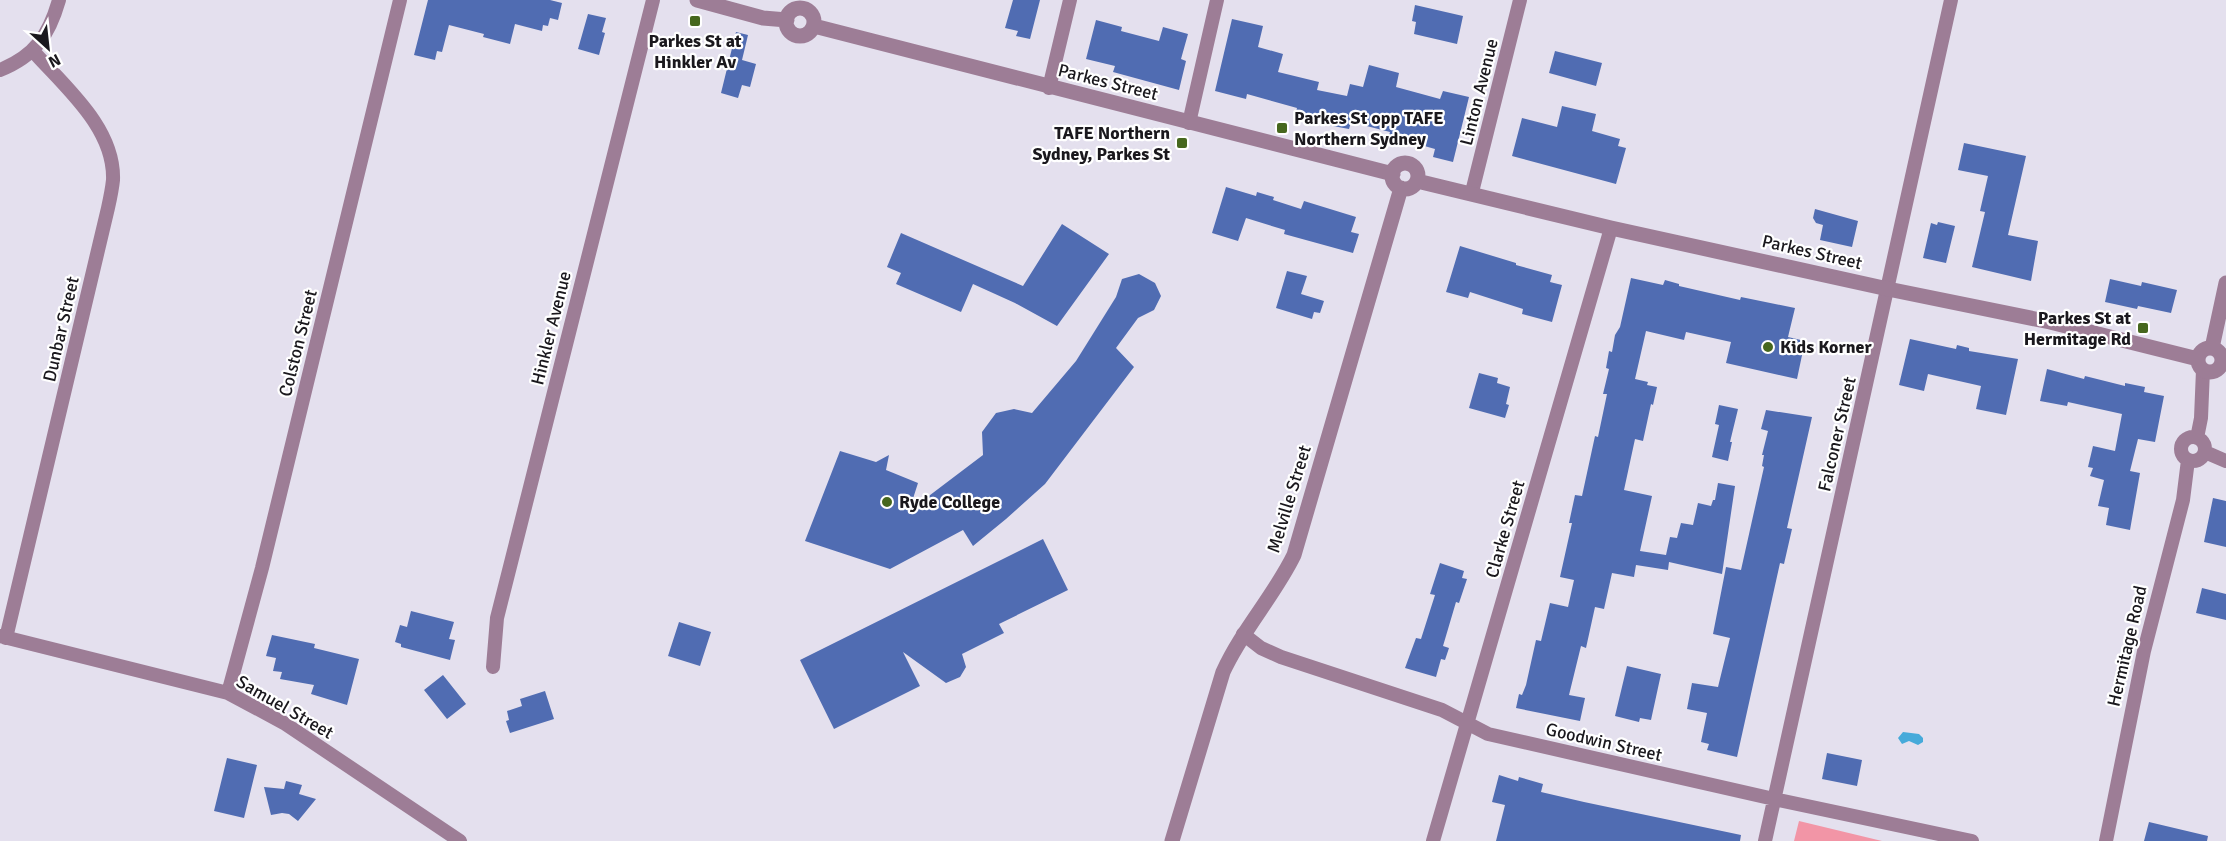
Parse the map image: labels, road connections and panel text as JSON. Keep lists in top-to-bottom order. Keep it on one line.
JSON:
{"streets":{"street":["Parkes Street","Linton Avenue","Hinkler Avenue","Dunbar Street","Colston Street","Falconer Street","Melville Street","Clarke Street","Hermitage Road","Samuel Street","Goodwin Street"]},"crossings":[["Parkes Street","Linton Avenue"],["Parkes Street","Falconer Street"],["Parkes Street","Melville Street"],["Parkes Street","Clarke Street"],["Dunbar Street","Samuel Street"],["Colston Street","Samuel Street"],["Falconer Street","Goodwin Street"],["Melville Street","Goodwin Street"],["Clarke Street","Goodwin Street"]],"places":{"transit":["Parkes St at Hinkler Av","Parkes St opp TAFE Northern Sydney","TAFE Northern Sydney, Parkes St","Parkes St at Hermitage Rd"],"other":["Kids Korner","Ryde College"]},"north":"bottom right"}
